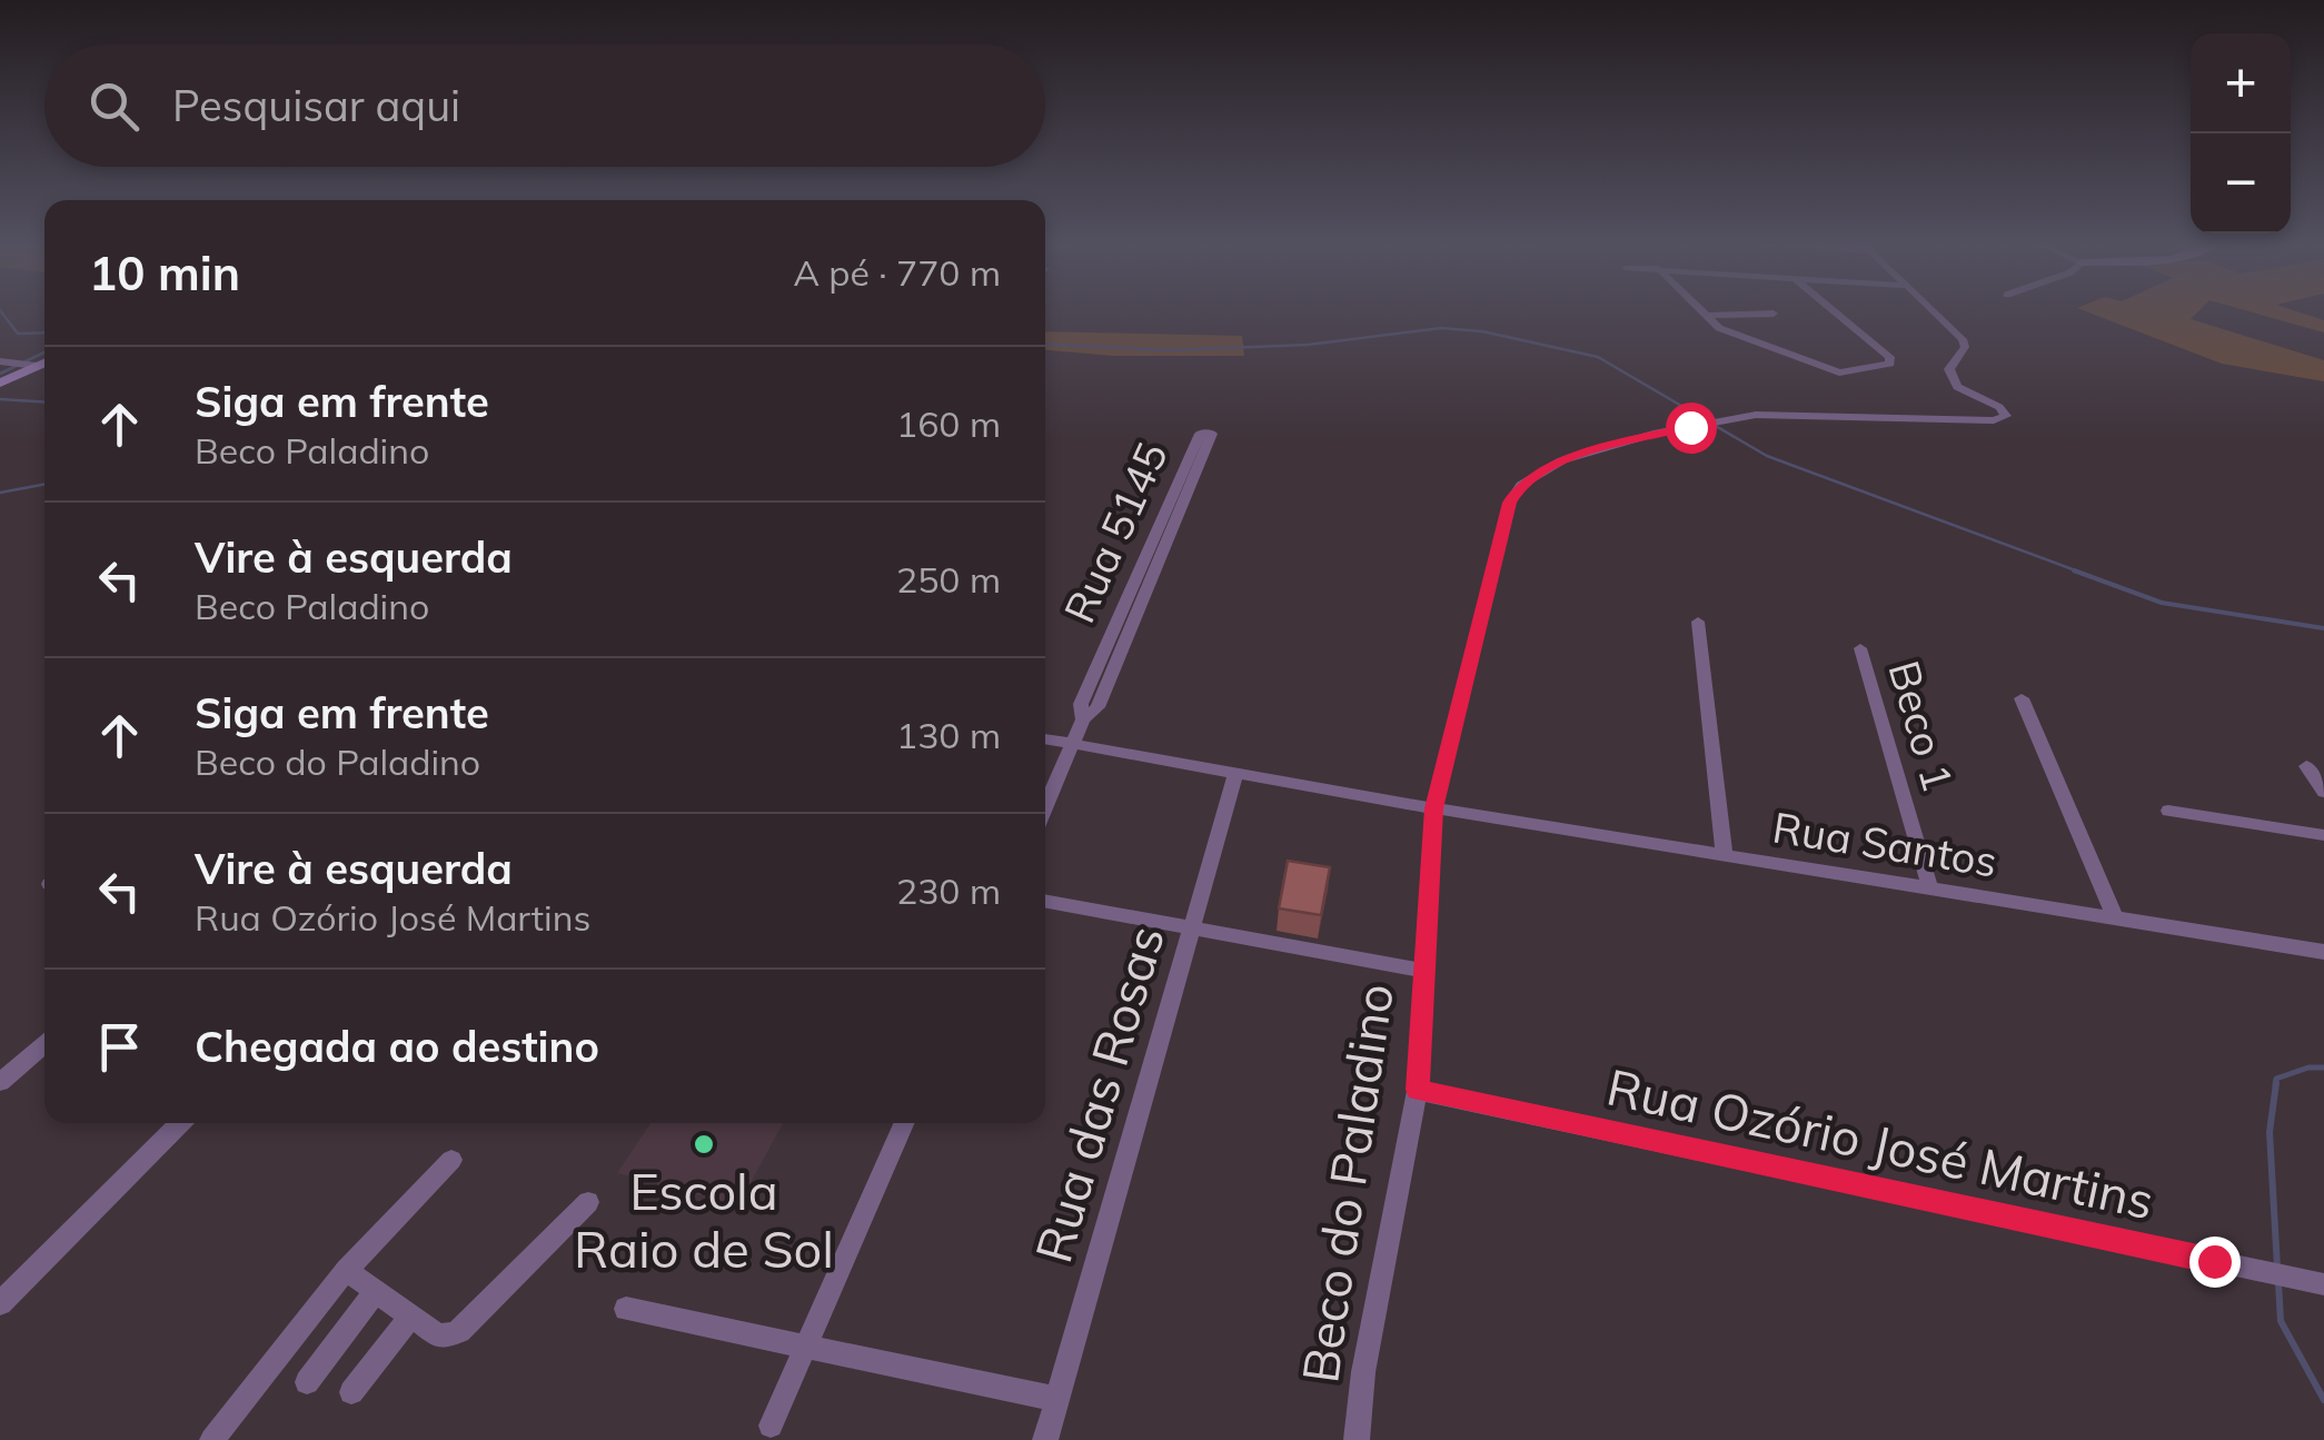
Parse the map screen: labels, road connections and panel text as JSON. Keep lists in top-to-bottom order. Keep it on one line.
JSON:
{"streets":{"street":["Rua 5145","Beco 1","Rua Santos","Rua das Rosas","Rua Ozório José Martins","Beco do Paladino"]},"crossings":[["Beco 1","Rua Santos"],["Rua Santos","Beco do Paladino"],["Rua Ozório José Martins","Beco do Paladino"]],"places":["Escola Raio de Sol"],"page":{"map_buttons":["+","−"],"search":"Pesquisar aqui","heading":["10 min","A pé · 770 m"],"list":[["Siga em frente","Beco Paladino","160 m"],["Vire à esquerda","Beco Paladino","250 m"],["Siga em frente","Beco do Paladino","130 m"],["Vire à esquerda","Rua Ozório José Martins","230 m"],"Chegada ao destino"]}}
